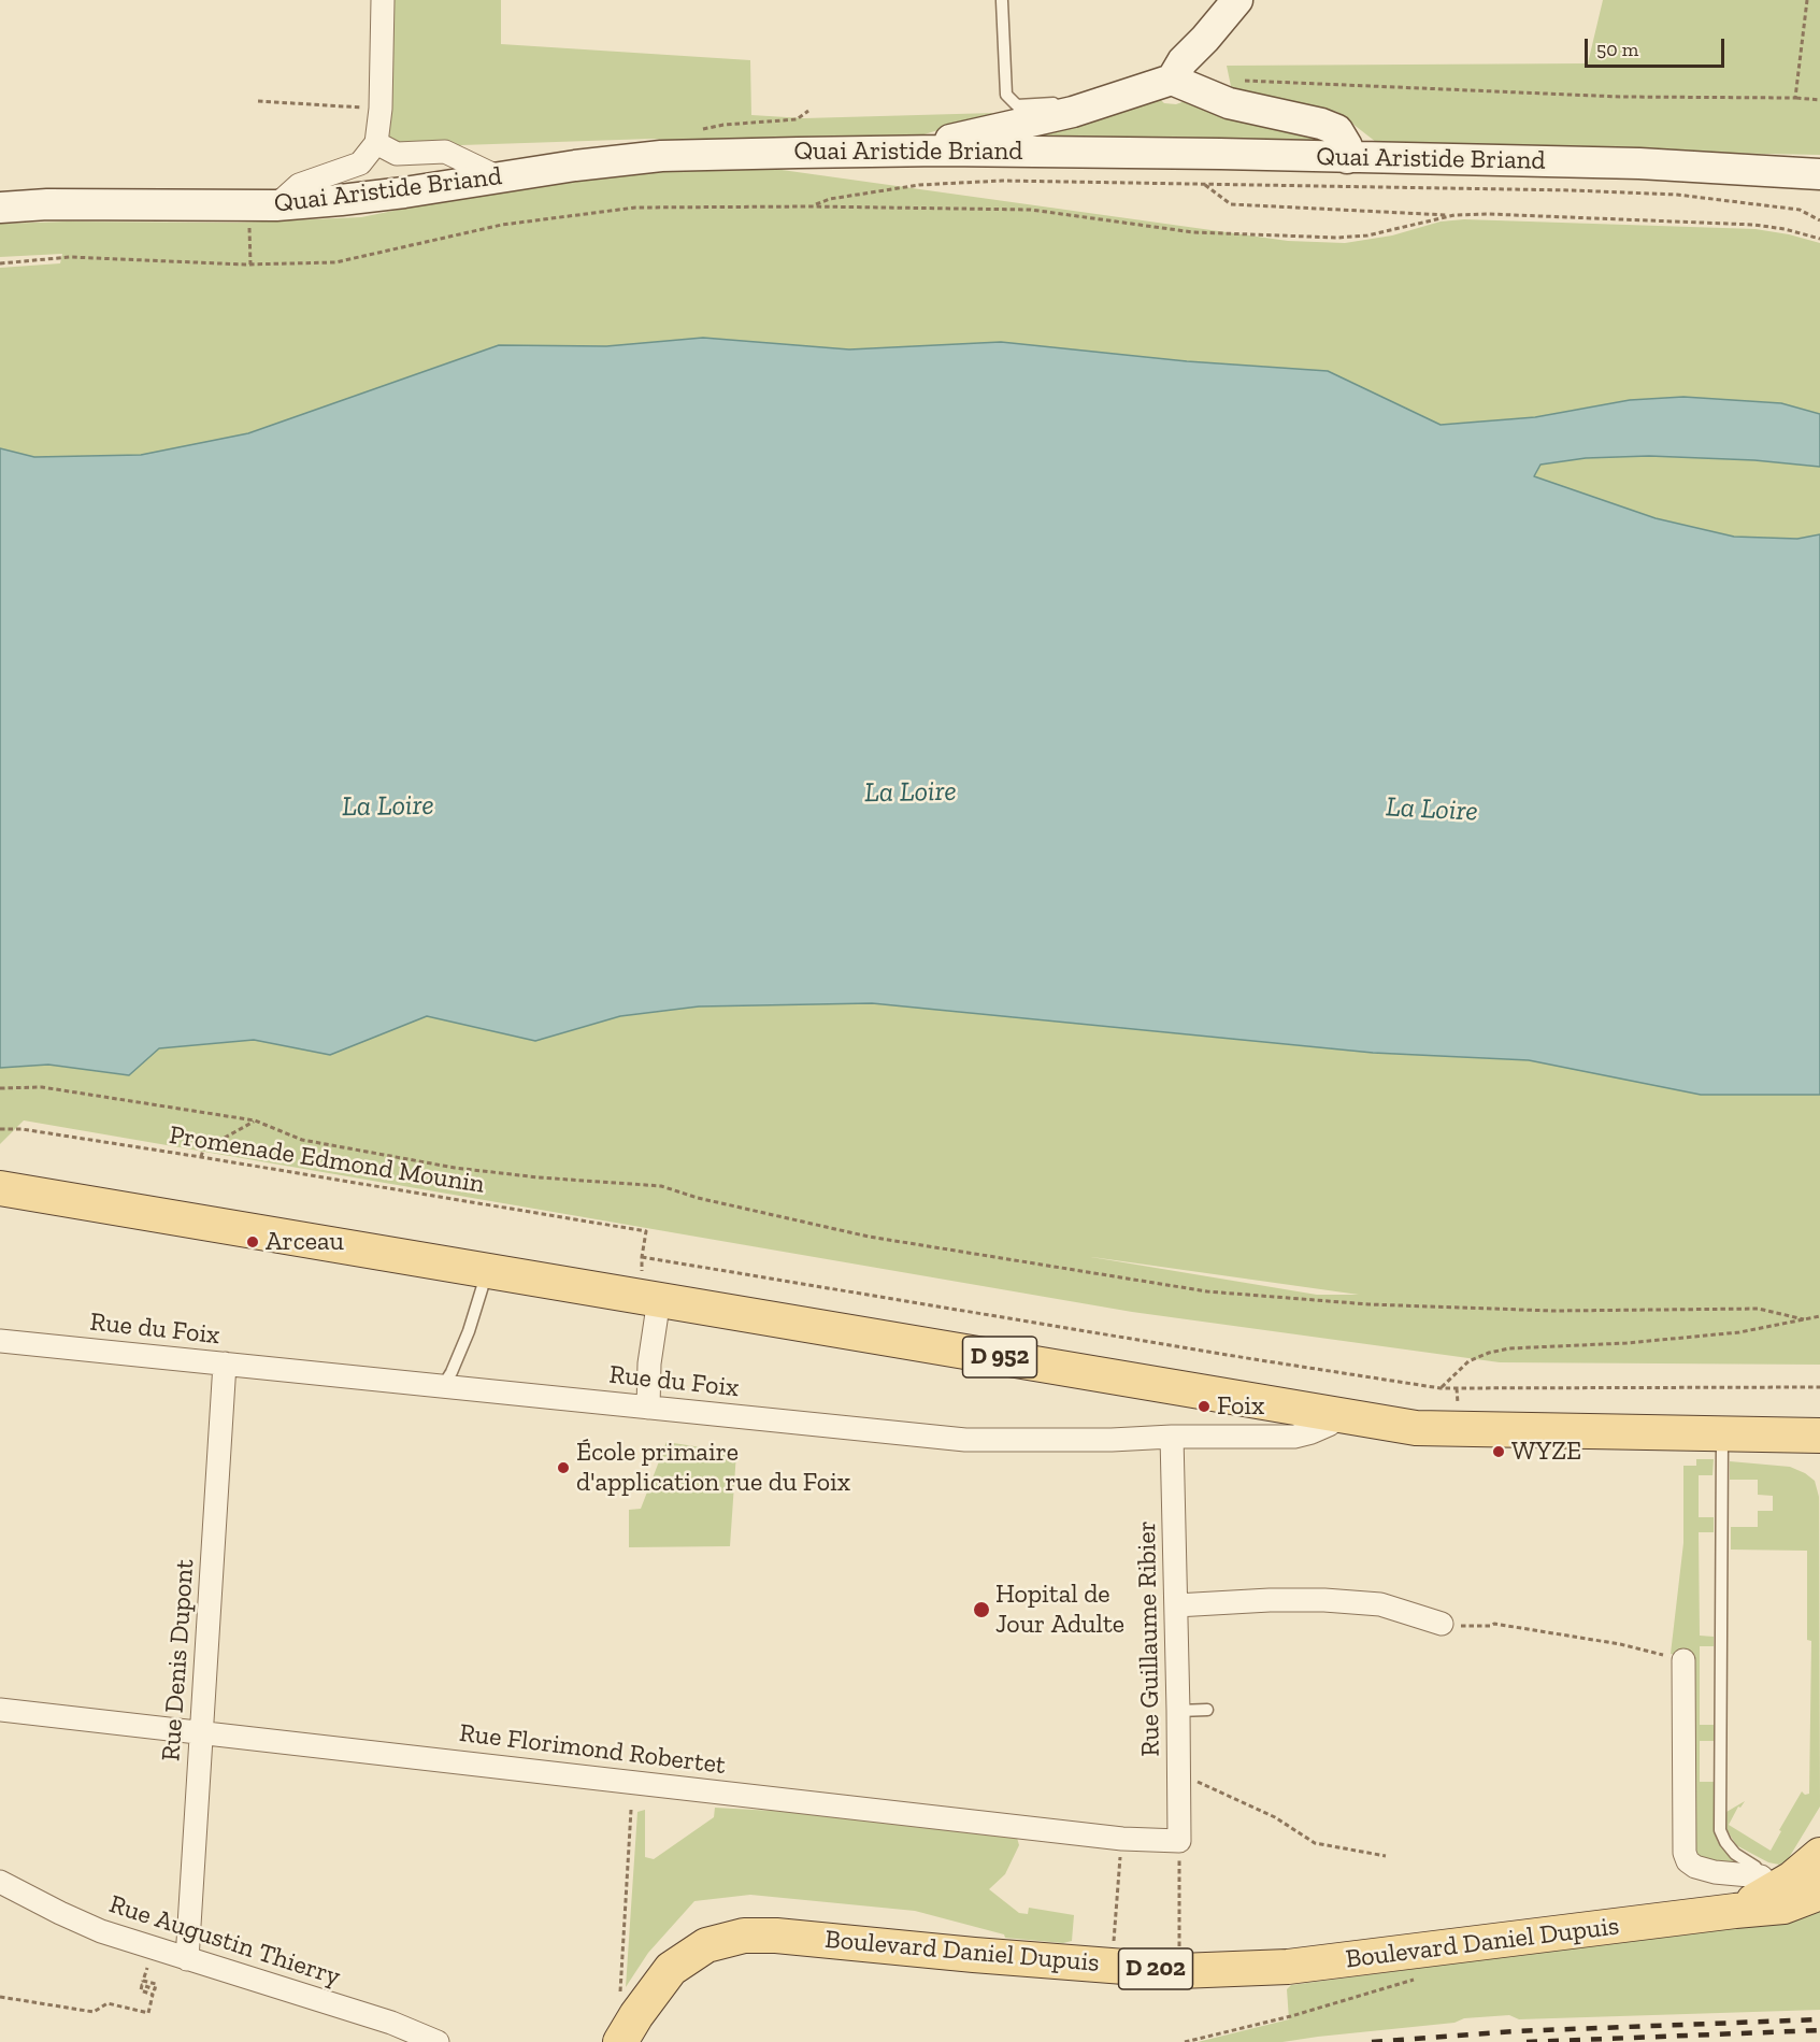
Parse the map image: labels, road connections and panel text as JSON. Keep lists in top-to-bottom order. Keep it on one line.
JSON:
{"streets":{"main road":["Quai Aristide Briand","D 952","Boulevard Daniel Dupuis","D 202"],"street":["Rue du Foix","Rue Guillaume Ribier","Rue Denis Dupont","Rue Florimond Robertet","Rue Augustin Thierry"],"path":["Promenade Edmond Mounin"]},"crossings":[["Rue du Foix","D 952"],["Rue du Foix","Rue Guillaume Ribier"],["Rue du Foix","Rue Denis Dupont"],["Rue Guillaume Ribier","Rue Florimond Robertet"],["Rue Denis Dupont","Rue Florimond Robertet"],["Rue Denis Dupont","Rue Augustin Thierry"]],"water":["La Loire"],"places":["Arceau","Foix","WYZE","École primaire d'application rue du Foix","Hopital de Jour Adulte"],"scale_bar":"50 m"}
